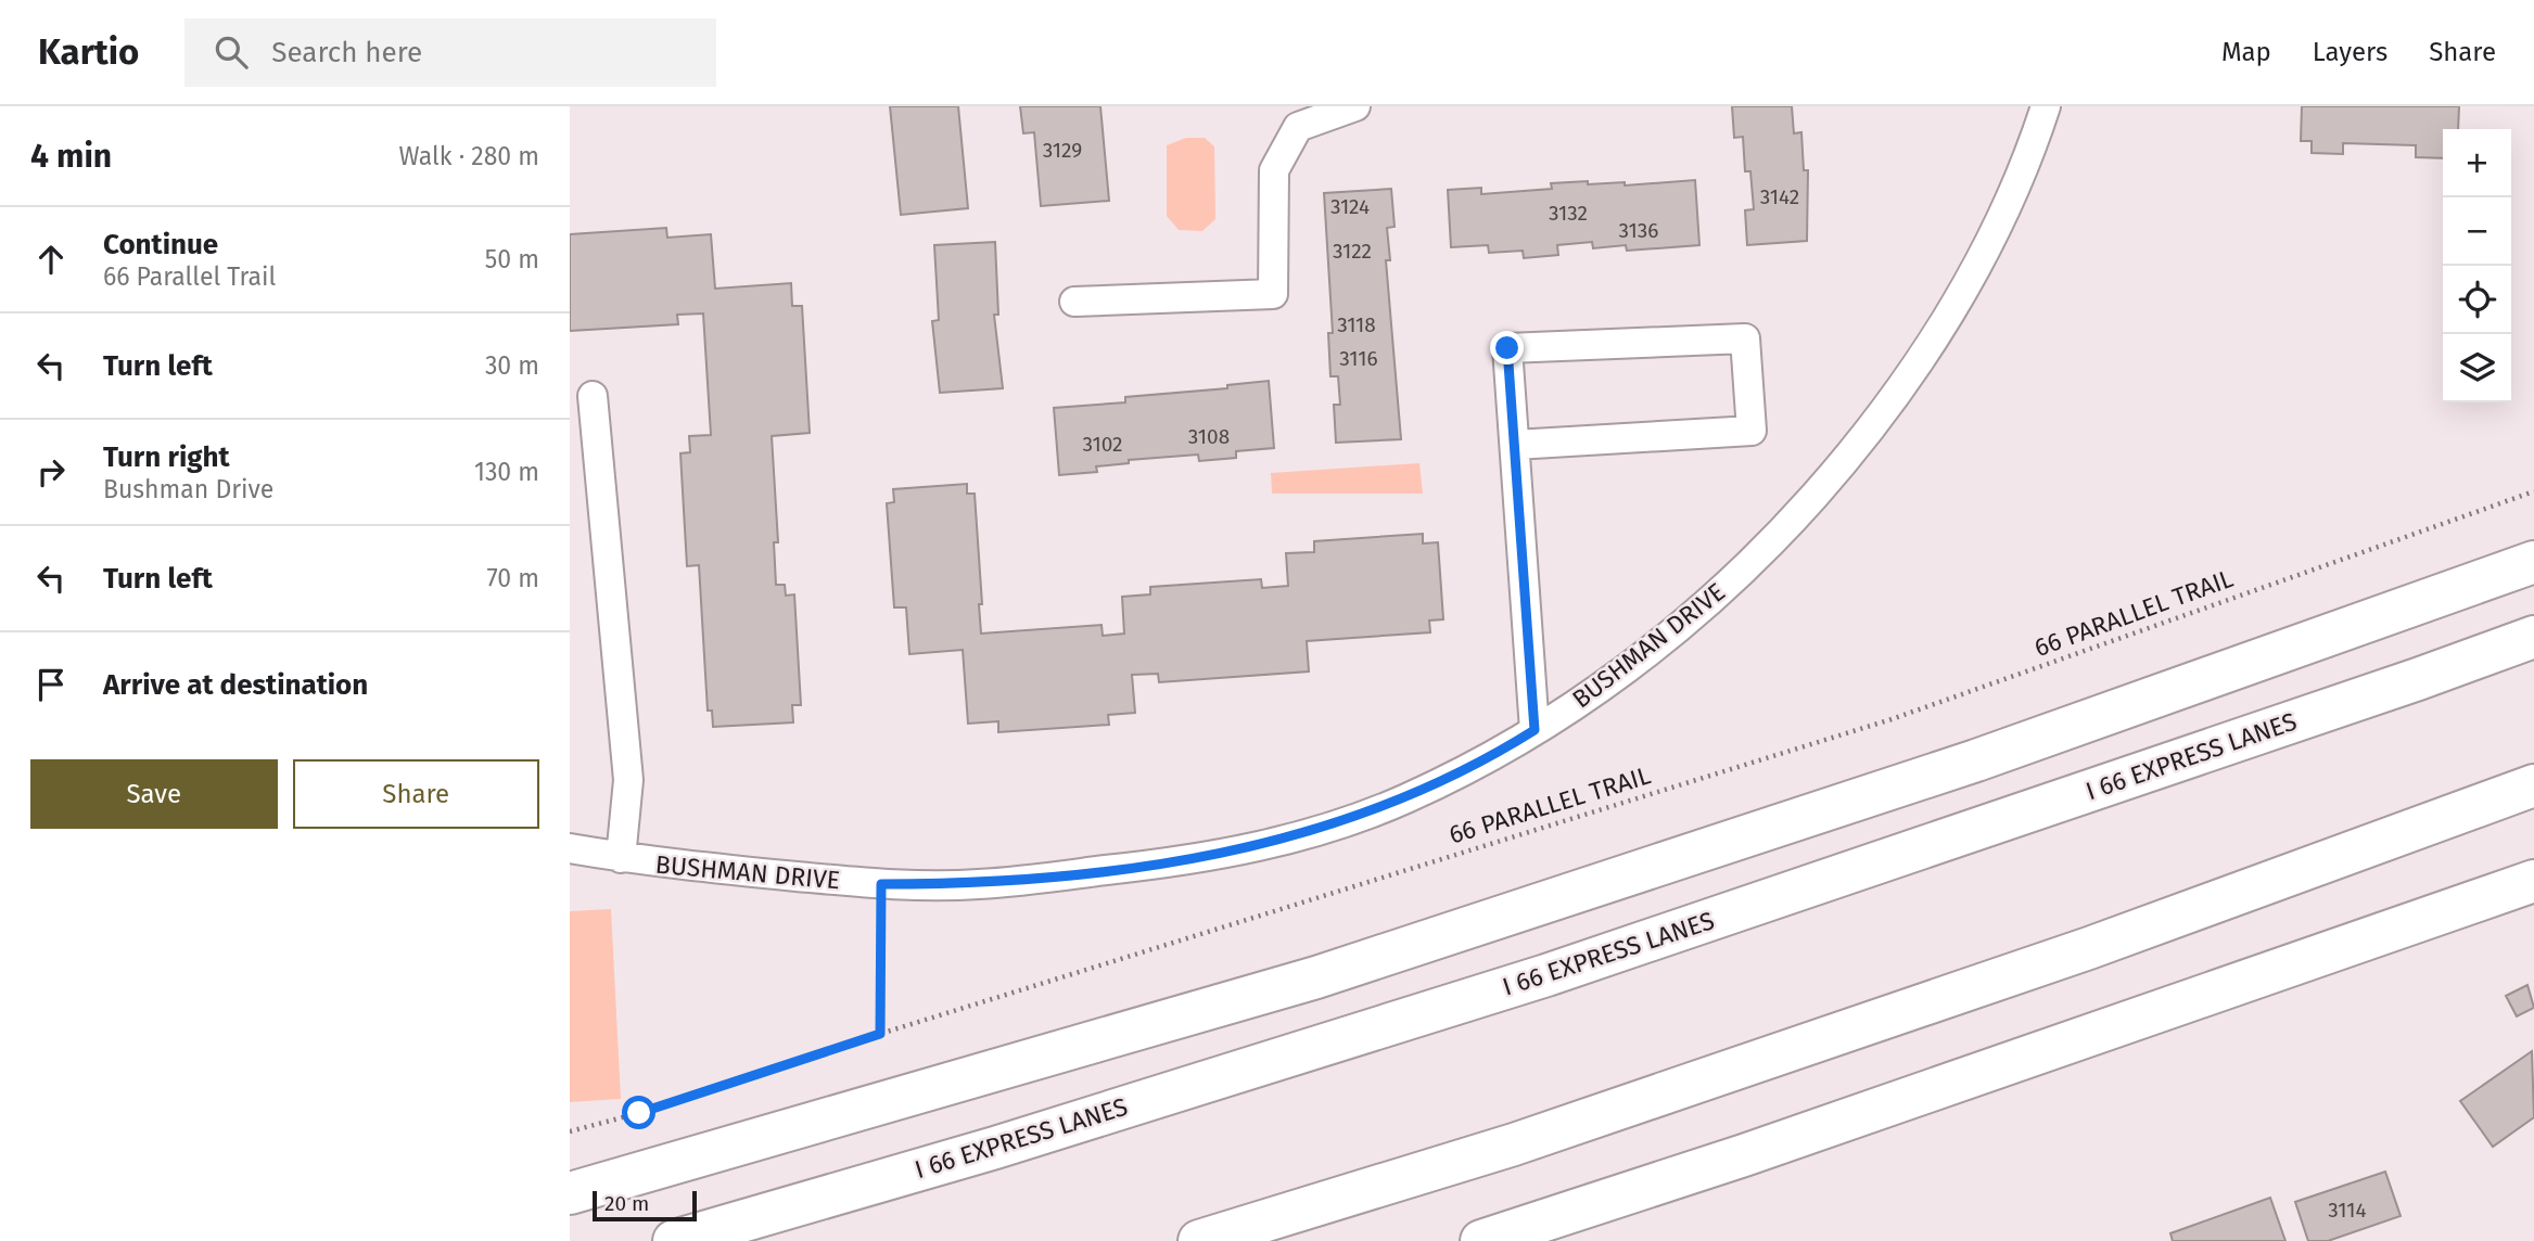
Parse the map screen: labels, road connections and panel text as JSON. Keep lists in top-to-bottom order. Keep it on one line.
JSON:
{"streets":{"highway":["I 66 EXPRESS LANES"],"street":["BUSHMAN DRIVE"],"path":["66 PARALLEL TRAIL"]},"house_numbers":["3129","3142","3124","3132","3136","3122","3118","3116","3108","3102","3114"],"scale_bar":"20 m","page":{"header":"Kartio","search":"Search here","nav":["Map","Layers","Share"],"heading":["4 min","Walk · 280 m"],"map_buttons":["+","−"],"list":[["Continue","66 Parallel Trail","50 m"],["Turn left","30 m"],["Turn right","Bushman Drive","130 m"],["Turn left","70 m"],"Arrive at destination"],"buttons":["Save","Share"],"scale":"20 m"}}
